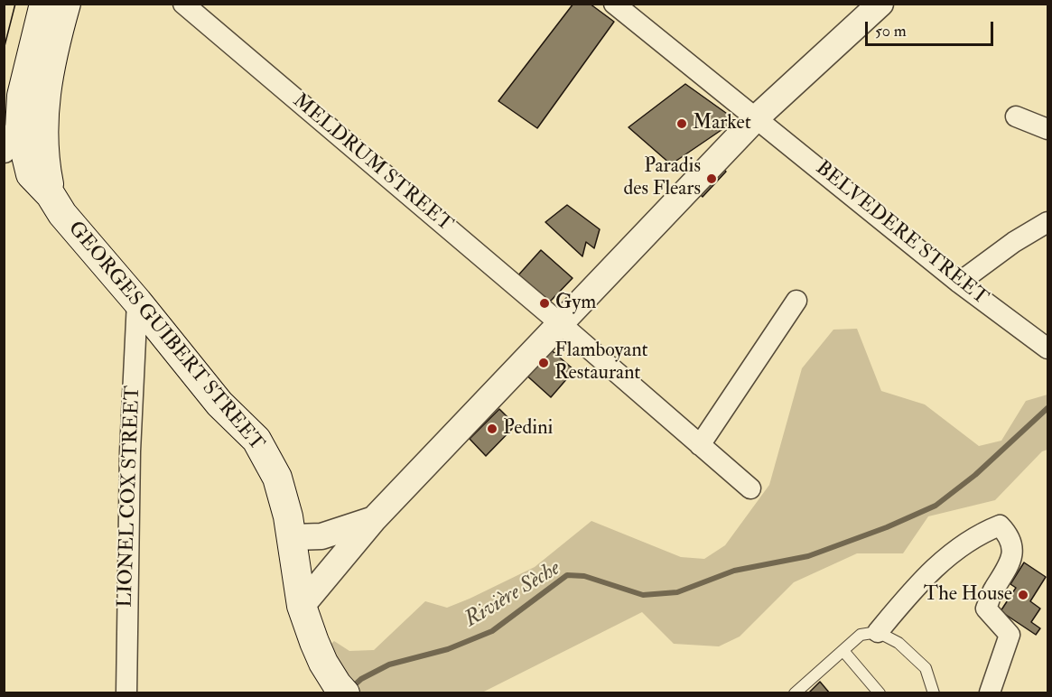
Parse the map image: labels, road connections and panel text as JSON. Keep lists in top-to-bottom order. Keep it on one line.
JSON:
{"streets":{"main road":["GEORGES GUIBERT STREET"],"street":["MELDRUM STREET","BELVEDERE STREET","LIONEL COX STREET"]},"crossings":[["GEORGES GUIBERT STREET","LIONEL COX STREET"]],"water":["Rivière Sèche"],"places":["Market","Paradis des Flears","Gym","Flamboyant Restaurant","Pedini","The House"],"scale_bar":"50 m"}
